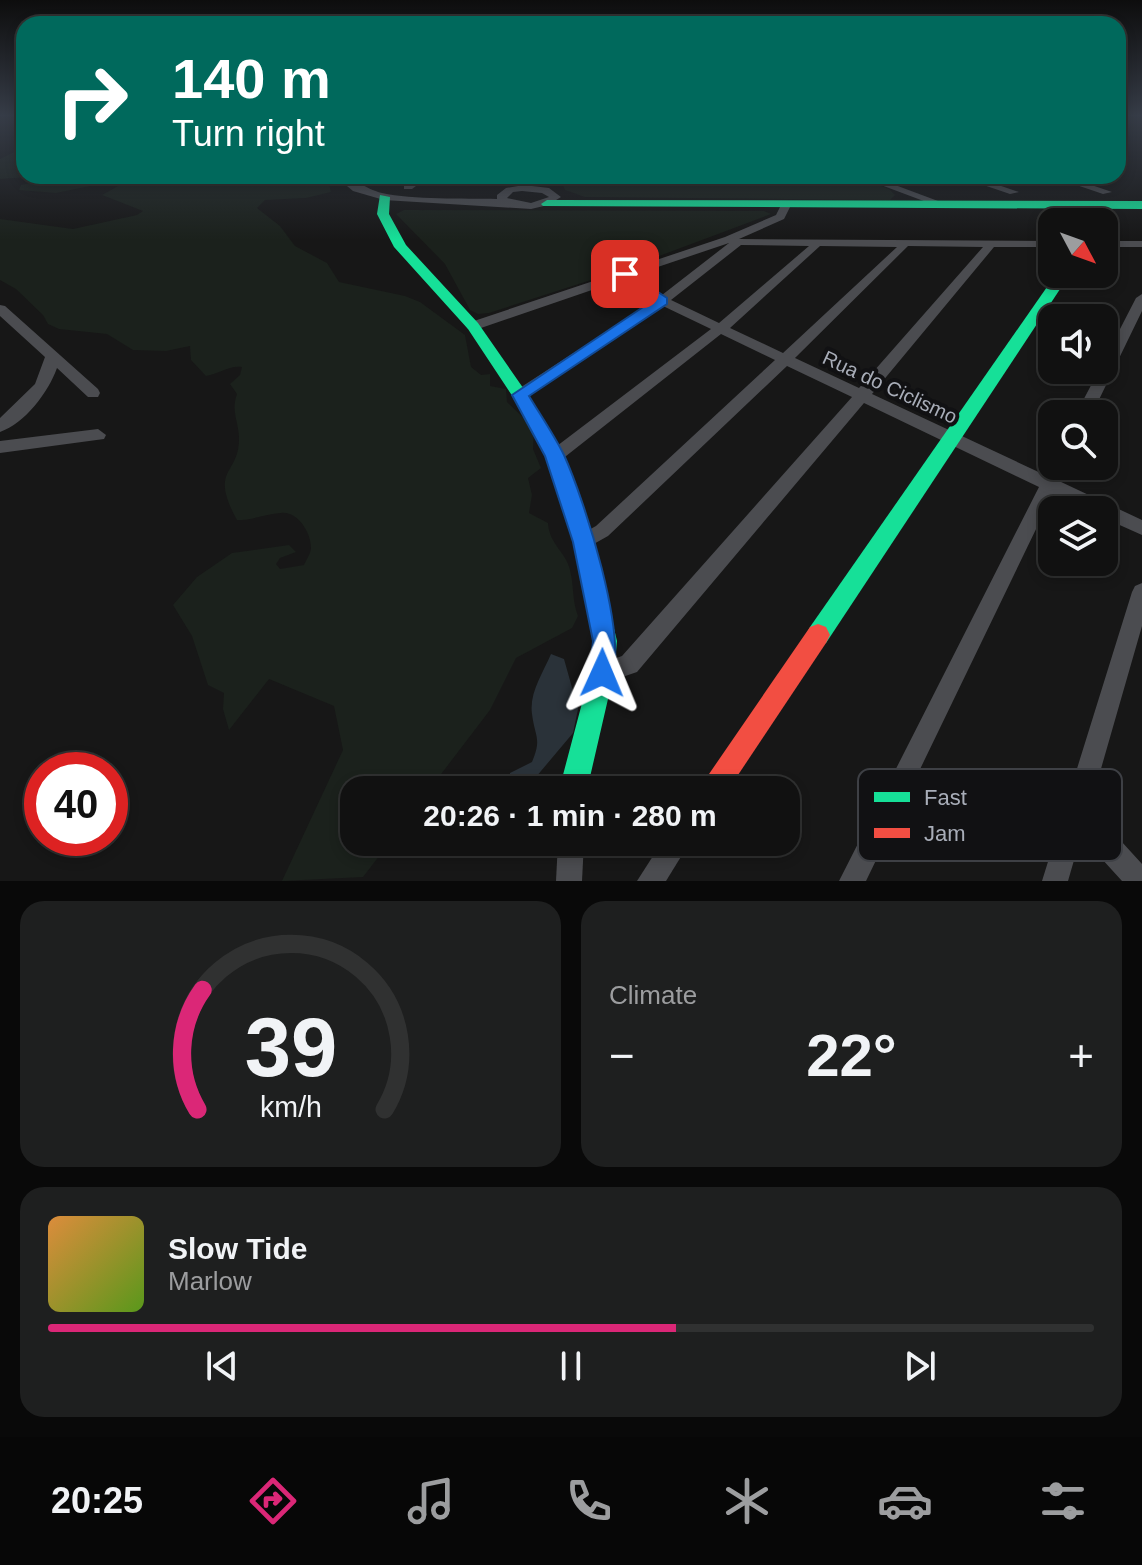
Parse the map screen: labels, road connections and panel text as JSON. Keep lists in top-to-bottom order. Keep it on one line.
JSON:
{"streets":{"street":["Rua do Ciclismo"]},"legend":["Fast","Jam"],"north":"bottom right","page":{"turn":["140 m","Turn right"],"limit":"40","trip":"20:26 · 1 min · 280 m","tile":"Climate","heat":["−","22°","+"],"song":["Slow Tide","Marlow"],"tabs":"20:25","gauge":["39","km/h"]}}
